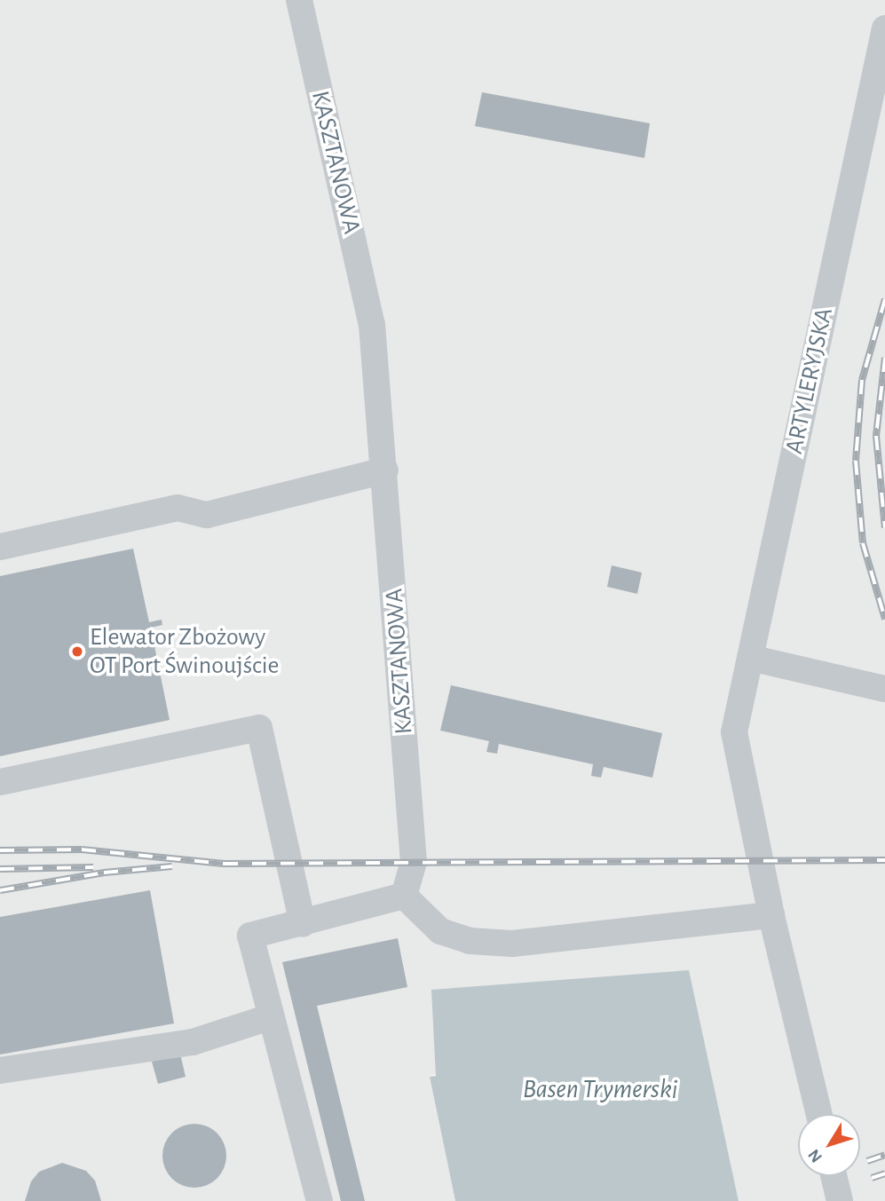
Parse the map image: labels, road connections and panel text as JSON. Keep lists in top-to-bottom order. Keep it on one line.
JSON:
{"streets":{"lane":["KASZTANOWA","ARTYLERYJSKA"]},"water":["Basen Trymerski"],"places":["Elewator Zbożowy OT Port Świnoujście"],"north":"bottom left"}
